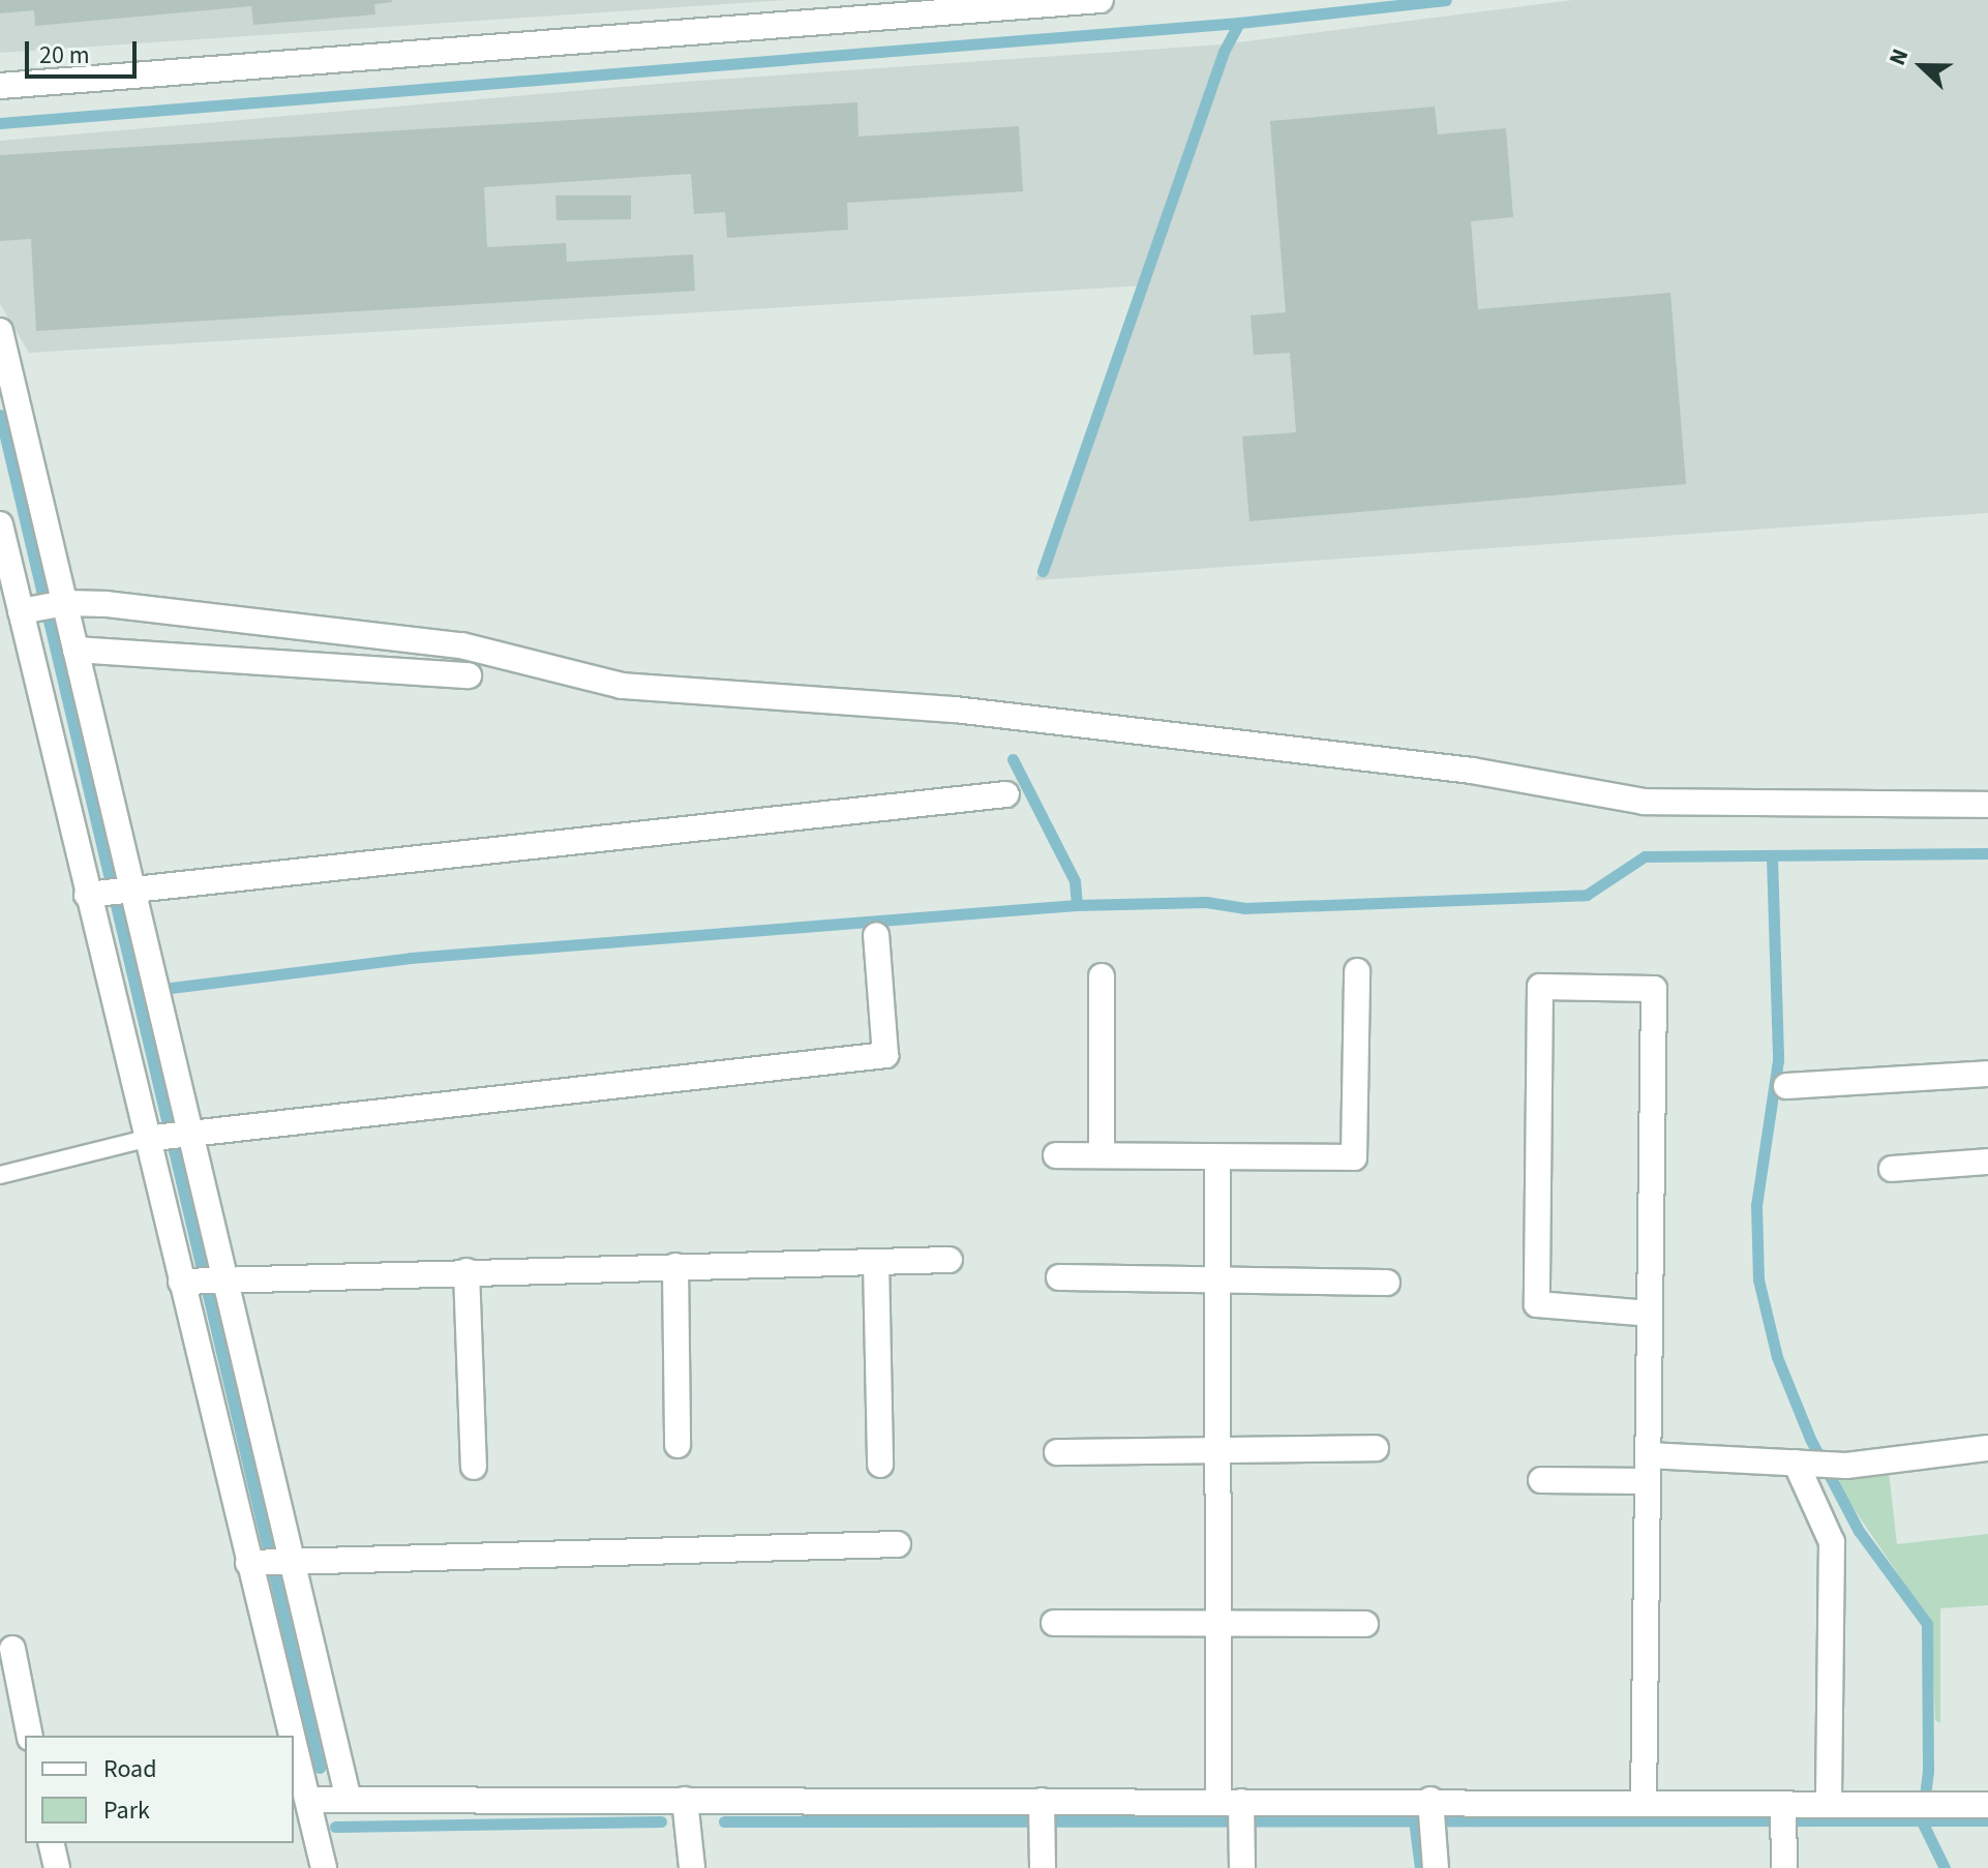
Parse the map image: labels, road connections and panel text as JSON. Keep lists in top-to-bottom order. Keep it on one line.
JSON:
{"legend":["Road","Park"],"scale_bar":"20 m","north":"left"}
